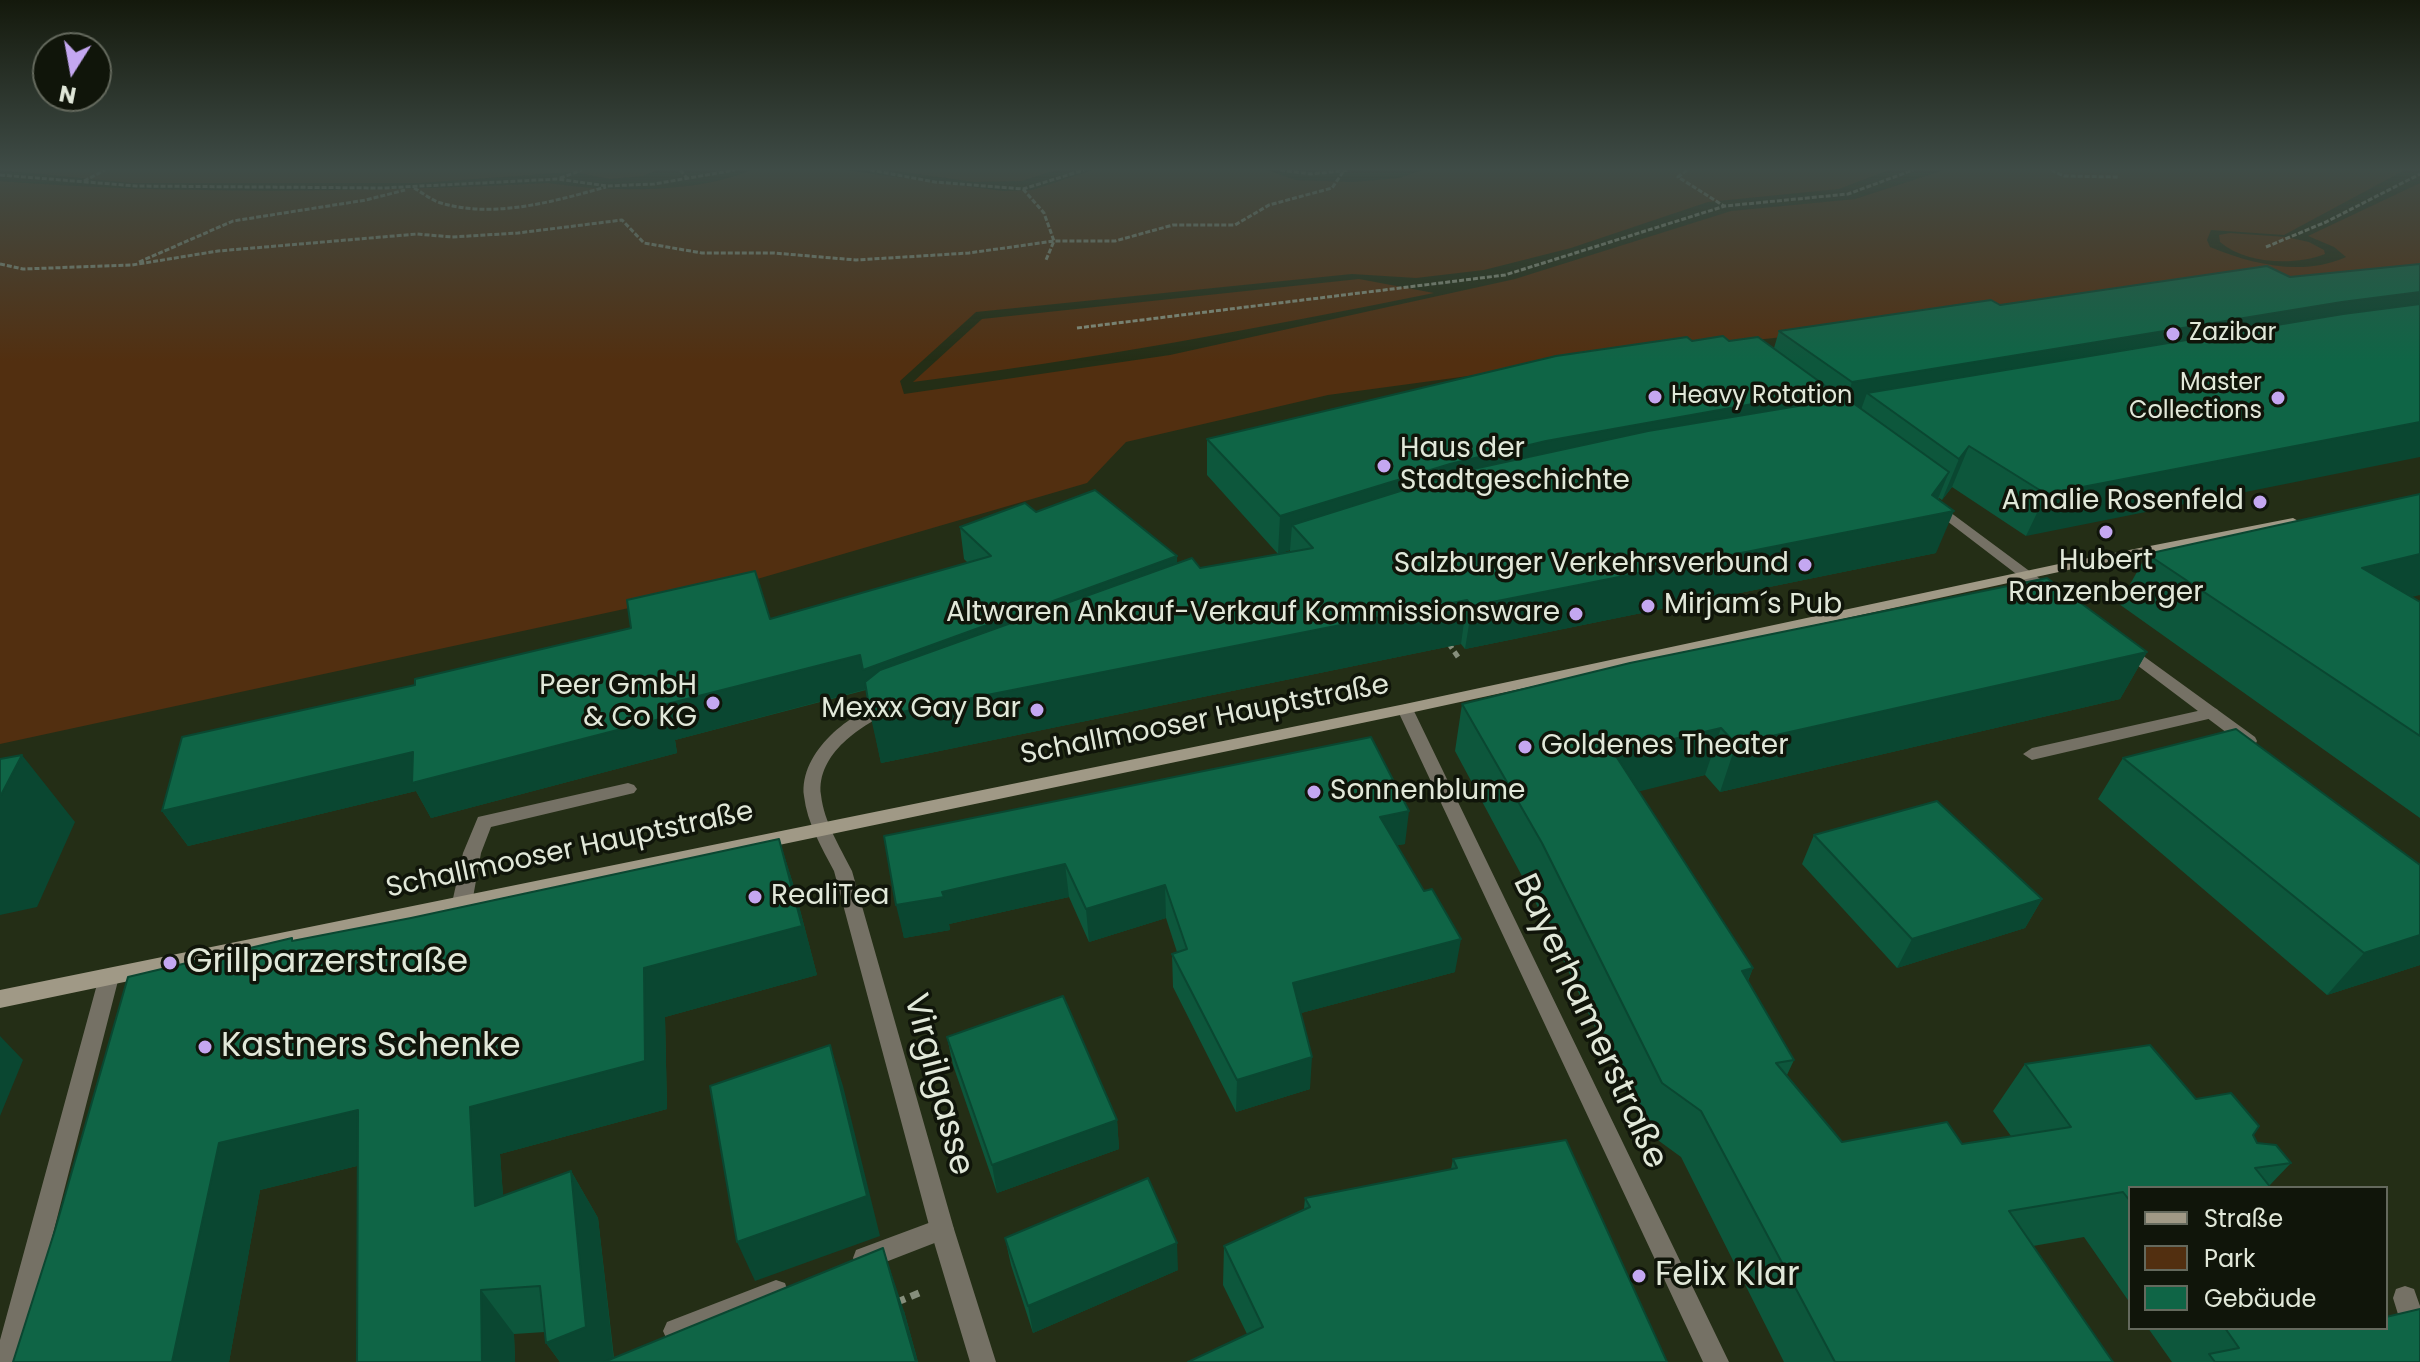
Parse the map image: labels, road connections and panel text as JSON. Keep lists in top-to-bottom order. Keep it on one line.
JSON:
{"streets":{"street":["Schallmooser Hauptstraße","Bayerhamerstraße","Virgilgasse"]},"crossings":[["Schallmooser Hauptstraße","Bayerhamerstraße"],["Schallmooser Hauptstraße","Virgilgasse"]],"places":["Zazibar","Heavy Rotation","Master Collections","Haus der Stadtgeschichte","Amalie Rosenfeld","Hubert Ranzenberger","Salzburger Verkehrsverbund","Mirjam´s Pub","Altwaren Ankauf-Verkauf Kommissionsware","Peer GmbH & Co KG","Mexxx Gay Bar","Goldenes Theater","Sonnenblume","RealiTea","Grillparzerstraße","Kastners Schenke","Felix Klar"],"legend":["Straße","Park","Gebäude"],"north":"bottom"}
